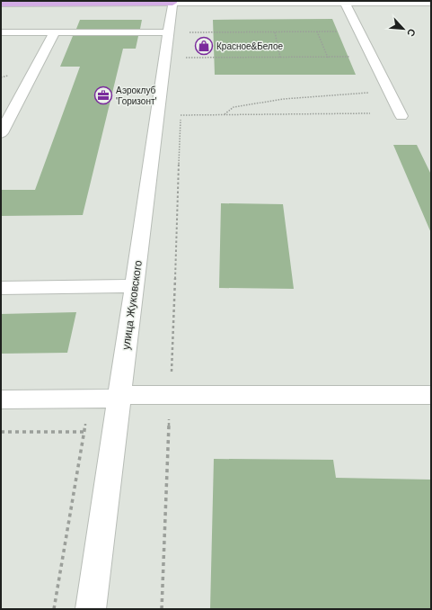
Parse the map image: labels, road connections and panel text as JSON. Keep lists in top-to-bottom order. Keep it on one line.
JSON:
{"streets":{"street":["улица Жуковского"]},"places":{"shop":["Красное&Белое"],"office":["Аэроклуб 'Горизонт'"]},"north":"bottom right"}
